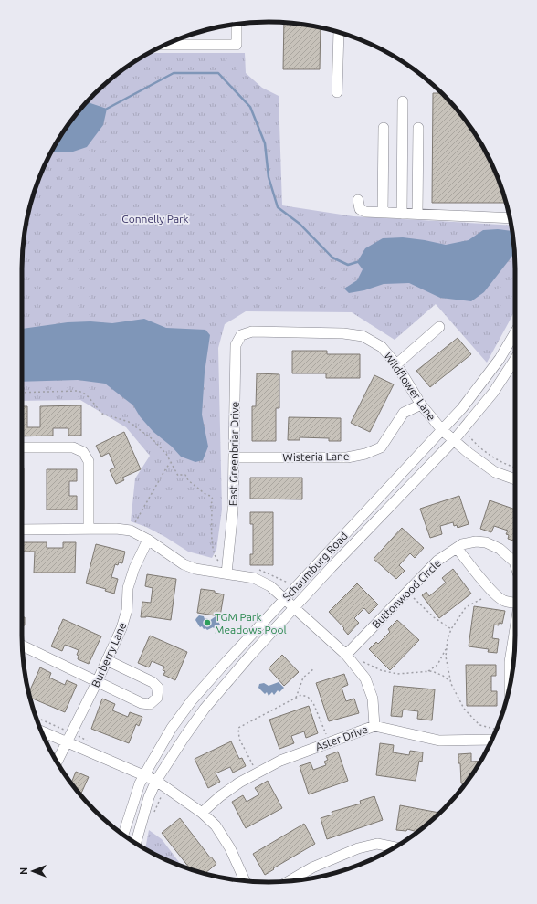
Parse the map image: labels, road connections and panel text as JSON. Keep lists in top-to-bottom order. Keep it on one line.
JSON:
{"streets":{"street":["Wildflower Lane","East Greenbriar Drive","Wisteria Lane","Schaumburg Road","Buttonwood Circle","Burberry Lane","Aster Drive"]},"crossings":[["Wildflower Lane","East Greenbriar Drive"],["Wildflower Lane","Wisteria Lane"],["Wildflower Lane","Schaumburg Road"],["East Greenbriar Drive","Wisteria Lane"]],"parks":["Connelly Park"],"places":["TGM Park Meadows Pool"],"north":"left"}
